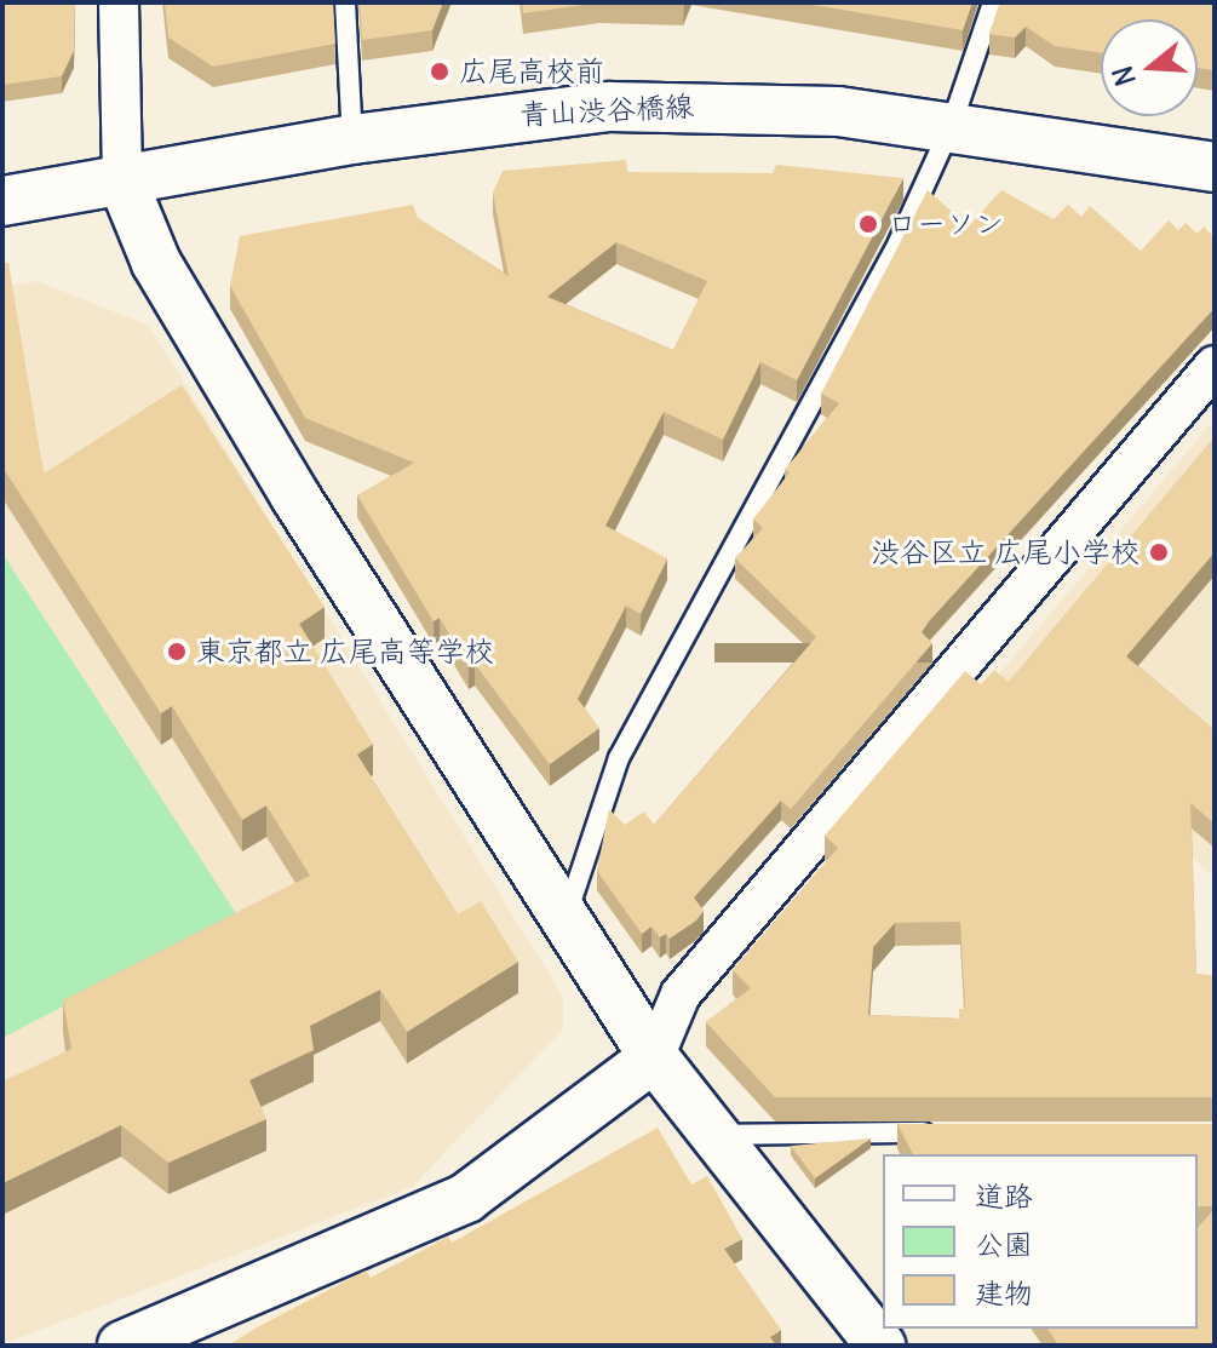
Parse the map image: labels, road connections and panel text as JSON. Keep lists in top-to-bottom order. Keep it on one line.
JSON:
{"streets":{"street":["青山渋谷橋線"]},"places":["広尾高校前","ローソン","渋谷区立 広尾小学校","東京都立 広尾高等学校"],"legend":["道路","公園","建物"],"north":"left"}
